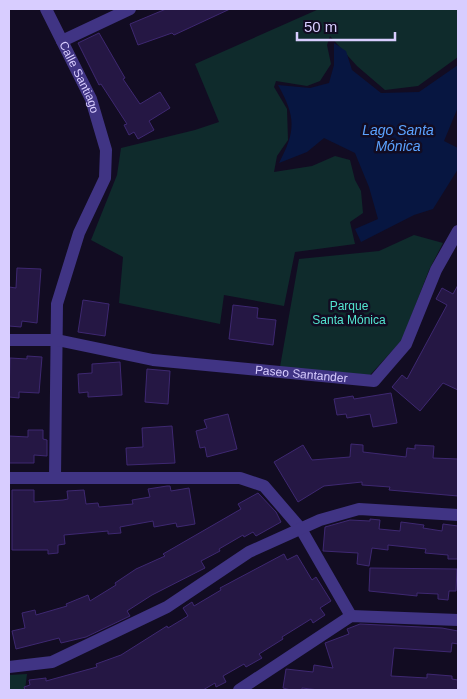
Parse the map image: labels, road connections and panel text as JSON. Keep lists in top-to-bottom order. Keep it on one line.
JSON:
{"streets":{"street":["Calle Santiago","Paseo Santander"]},"crossings":[["Calle Santiago","Paseo Santander"]],"water":["Lago Santa Mónica"],"parks":["Parque Santa Mónica"],"scale_bar":"50 m"}
